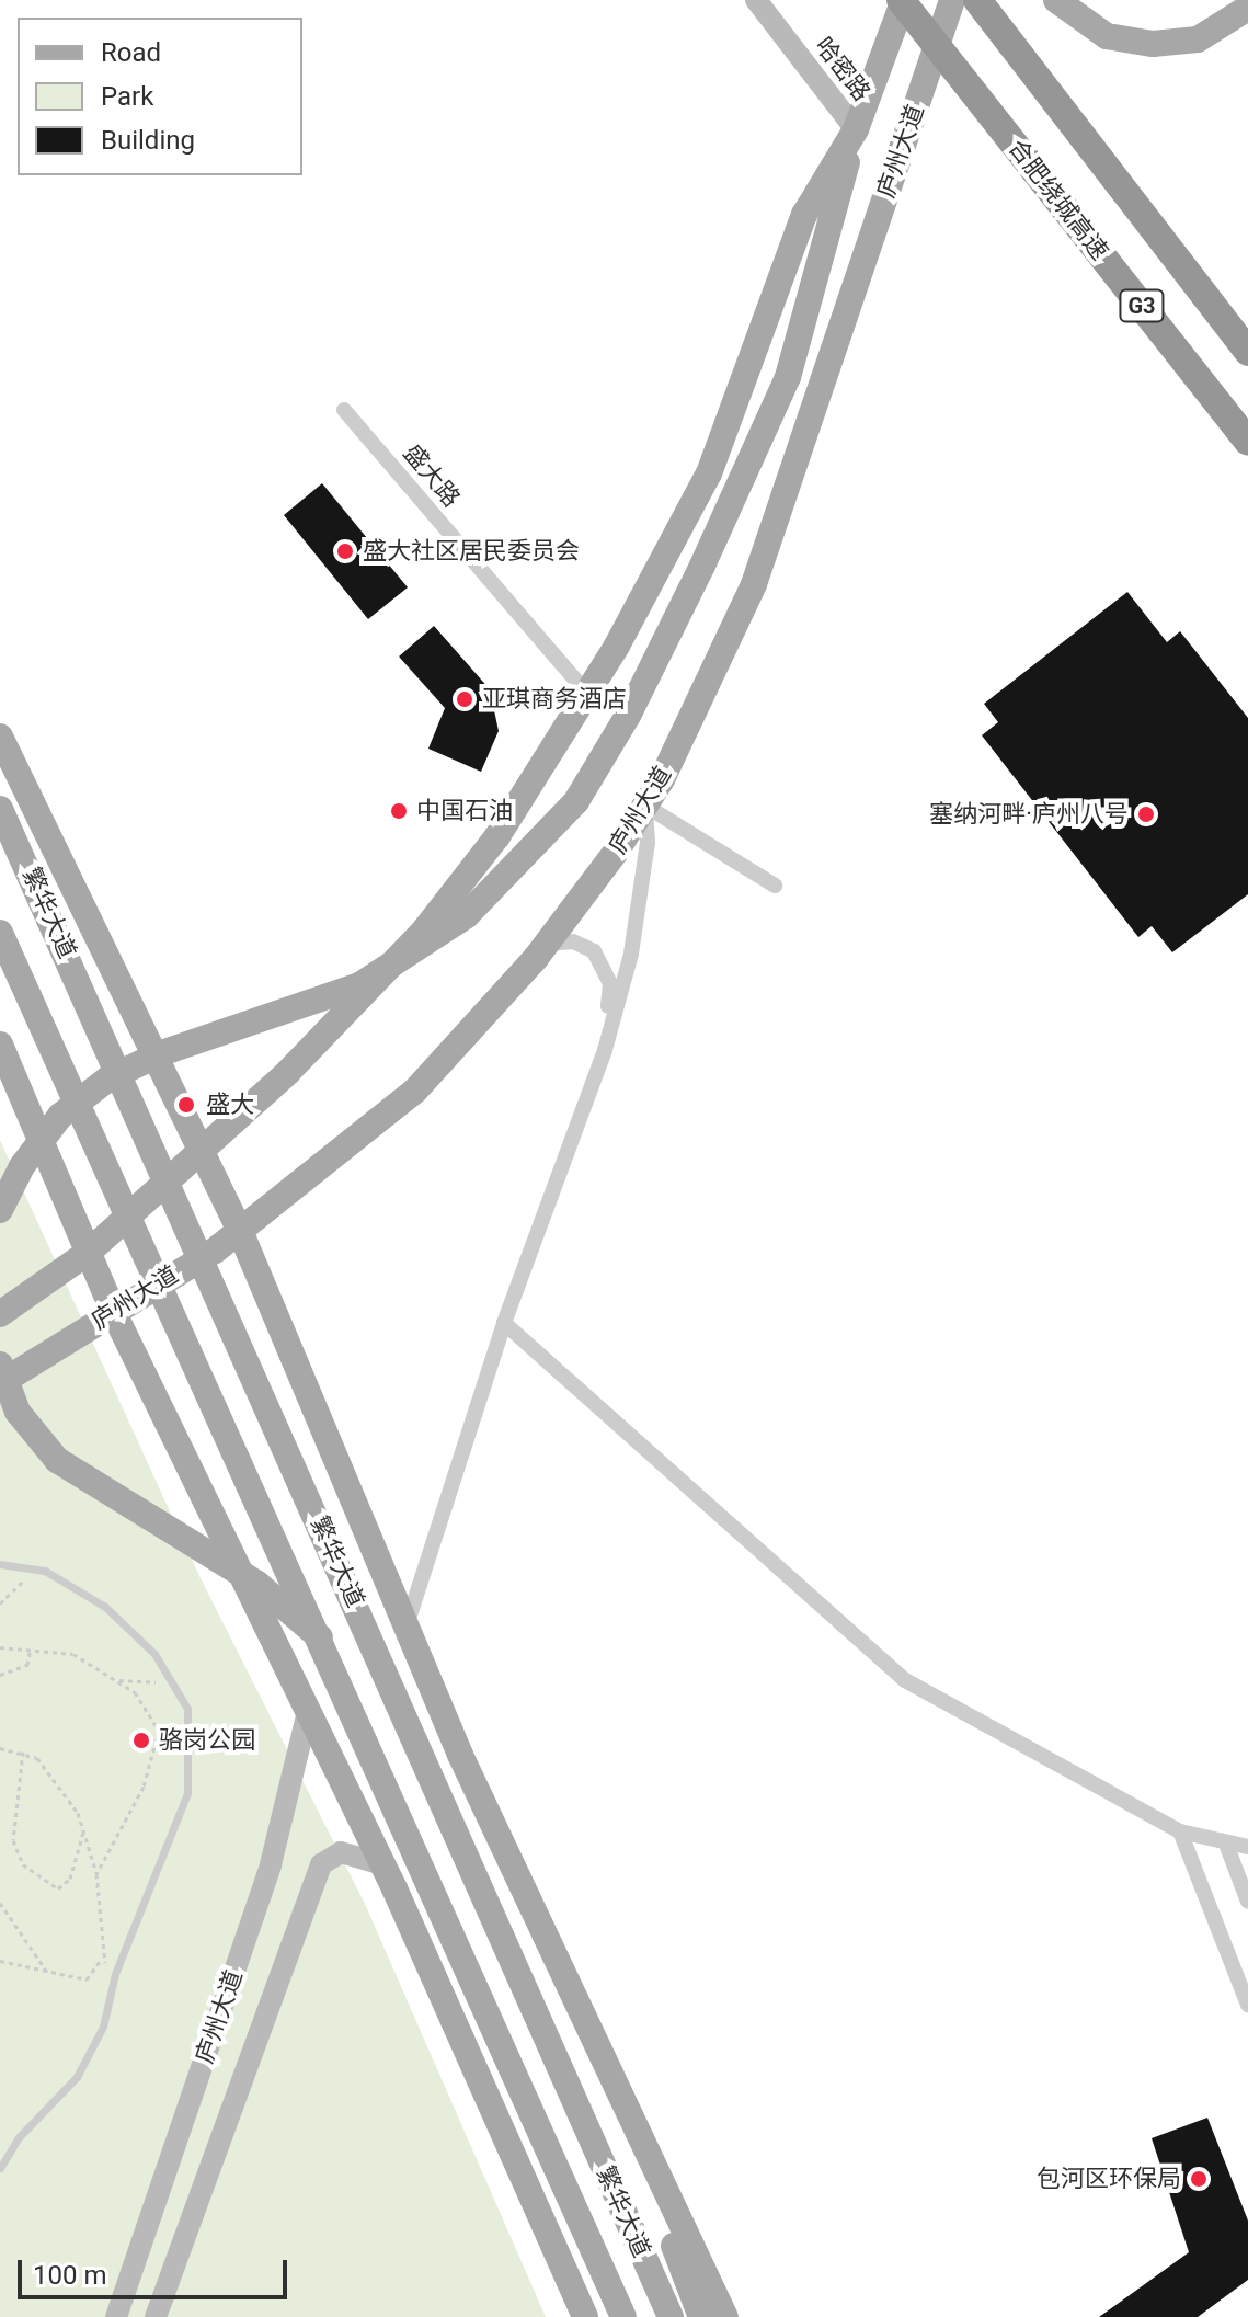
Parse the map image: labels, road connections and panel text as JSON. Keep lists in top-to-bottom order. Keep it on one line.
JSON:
{"streets":{"highway":["合肥绕城高速","G3"],"main road":["庐州大道","繁华大道"],"street":["哈密路","盛大路"]},"crossings":[["哈密路","庐州大道"],["庐州大道","合肥绕城高速"],["庐州大道","盛大路"],["庐州大道","繁华大道"]],"places":["盛大社区居民委员会","亚琪商务酒店","中国石油","塞纳河畔·庐州八号","盛大","骆岗公园","包河区环保局"],"legend":["Road","Park","Building"],"scale_bar":"100 m"}
